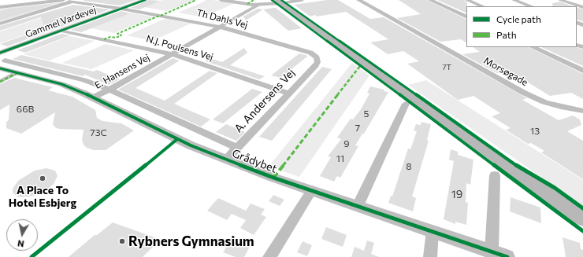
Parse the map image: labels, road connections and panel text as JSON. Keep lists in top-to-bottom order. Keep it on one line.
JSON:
{"streets":{"street":["Th Dahls Vej","Gammel Vardevej","N.J. Poulsens Vej","E. Hansens Vej","Morsøgade","A. Andersens Vej","Grådybet"]},"crossings":[["Th Dahls Vej","Gammel Vardevej"],["Th Dahls Vej","E. Hansens Vej"],["Th Dahls Vej","A. Andersens Vej"],["Gammel Vardevej","N.J. Poulsens Vej"],["N.J. Poulsens Vej","E. Hansens Vej"],["N.J. Poulsens Vej","A. Andersens Vej"],["E. Hansens Vej","Grådybet"],["A. Andersens Vej","Grådybet"]],"places":["A Place To Hotel Esbjerg","Rybners Gymnasium"],"house_numbers":["7T","66B","5","7","13","73C","9","11","8","19"],"legend":["Cycle path","Path"],"north":"bottom"}
